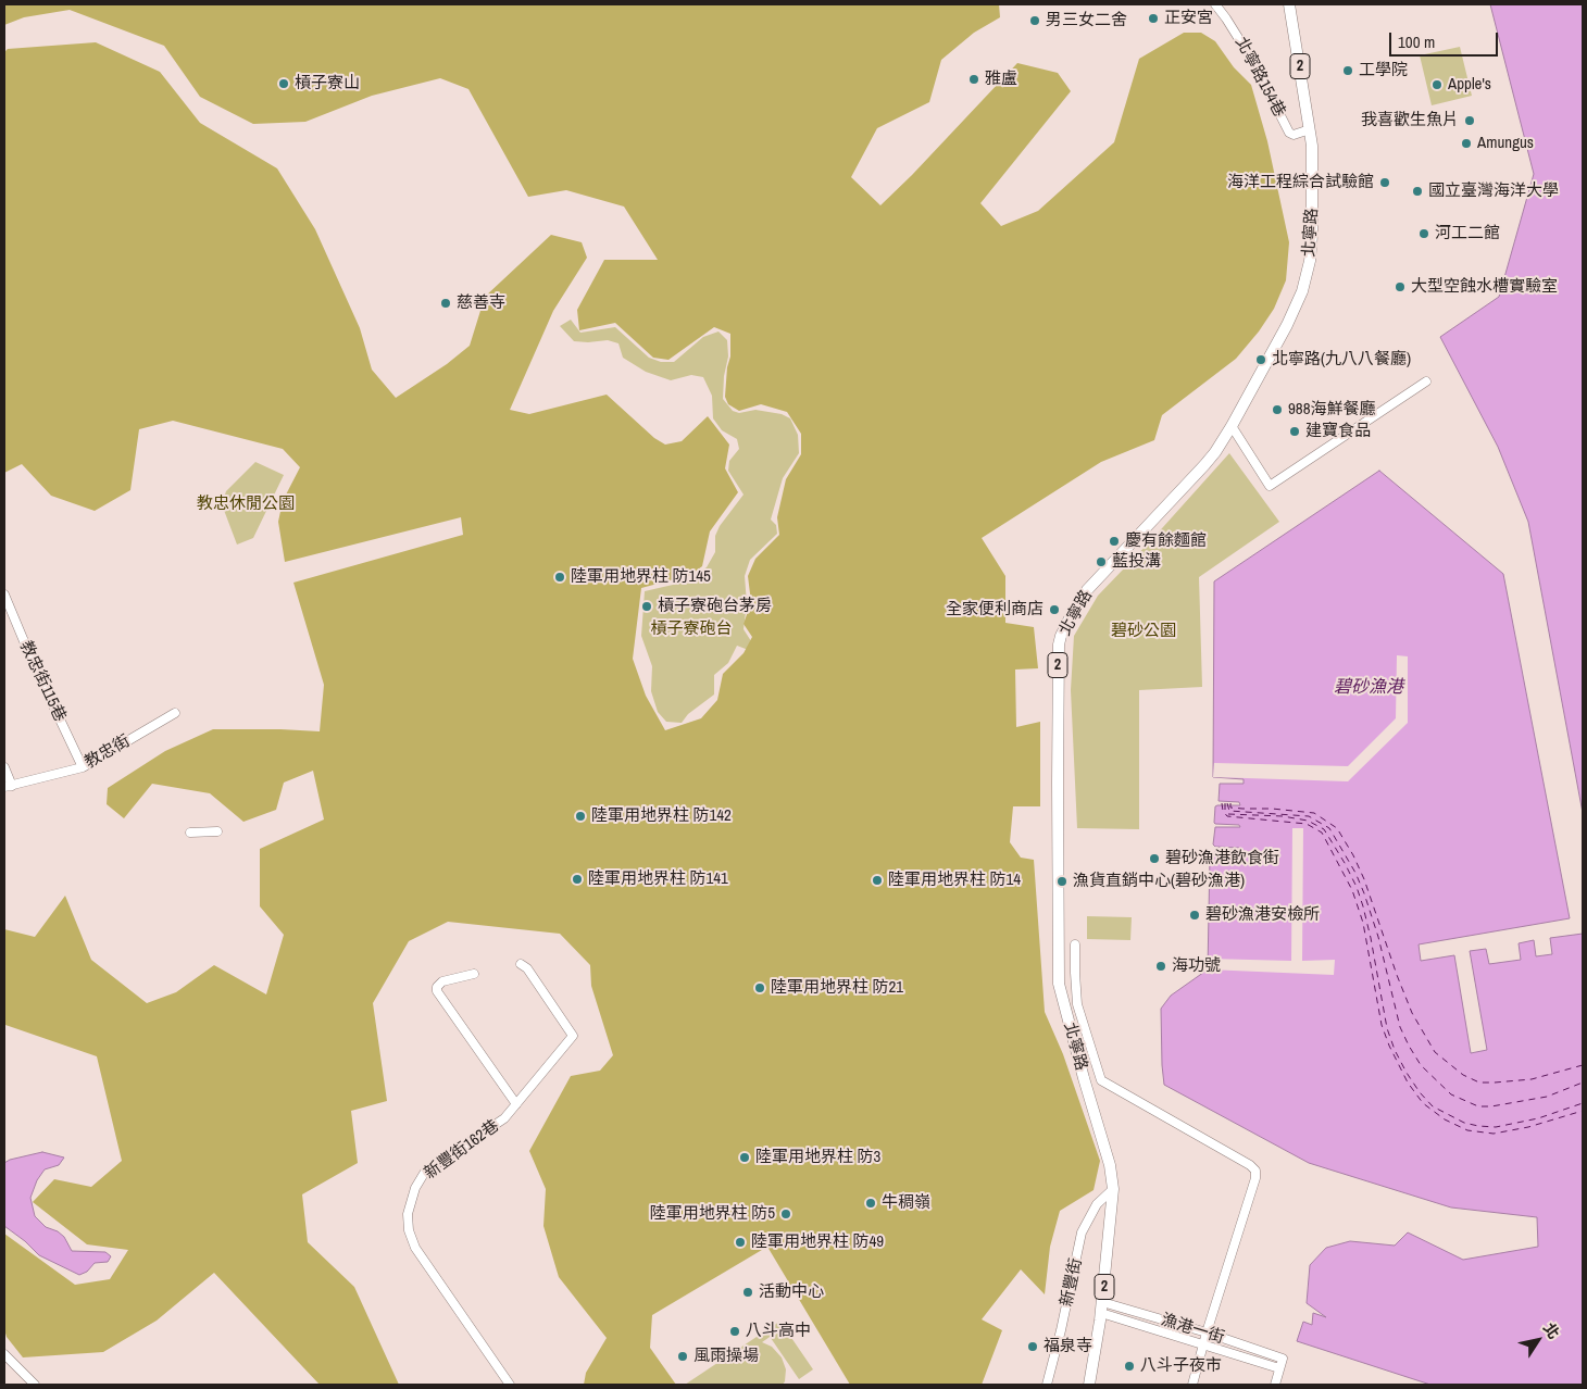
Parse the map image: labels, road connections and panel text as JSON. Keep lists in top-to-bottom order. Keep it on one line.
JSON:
{"streets":{"main road":["2","北寧路"],"street":["北寧路154巷","教忠街115巷","教忠街","新豐街162巷","新豐街","漁港一街"]},"crossings":[["北寧路154巷","北寧路"],["北寧路","新豐街"],["北寧路","漁港一街"],["教忠街115巷","教忠街"]],"water":["碧砂漁港"],"parks":["教忠休閒公園","槓子寮砲台","碧砂公園"],"places":["正安宮","男三女二舍","工學院","雅盧","槓子寮山","Apple's","我喜歡生魚片","Amungus","海洋工程綜合試驗館","國立臺灣海洋大學","河工二館","大型空蝕水槽實驗室","慈善寺","北寧路(九八八餐廳)","988海鮮餐廳","建寶食品","慶有餘麵館","藍投溝","陸軍用地界柱 防145","槓子寮砲台茅房","全家便利商店","陸軍用地界柱 防142","碧砂漁港飲食街","陸軍用地界柱 防141","陸軍用地界柱 防14","漁貨直銷中心(碧砂漁港)","碧砂漁港安檢所","海功號","陸軍用地界柱 防21","陸軍用地界柱 防3","牛稠嶺","陸軍用地界柱 防5","陸軍用地界柱 防49","活動中心","八斗高中","福泉寺","風雨操場","八斗子夜市"],"scale_bar":"100 m","north":"top right"}
